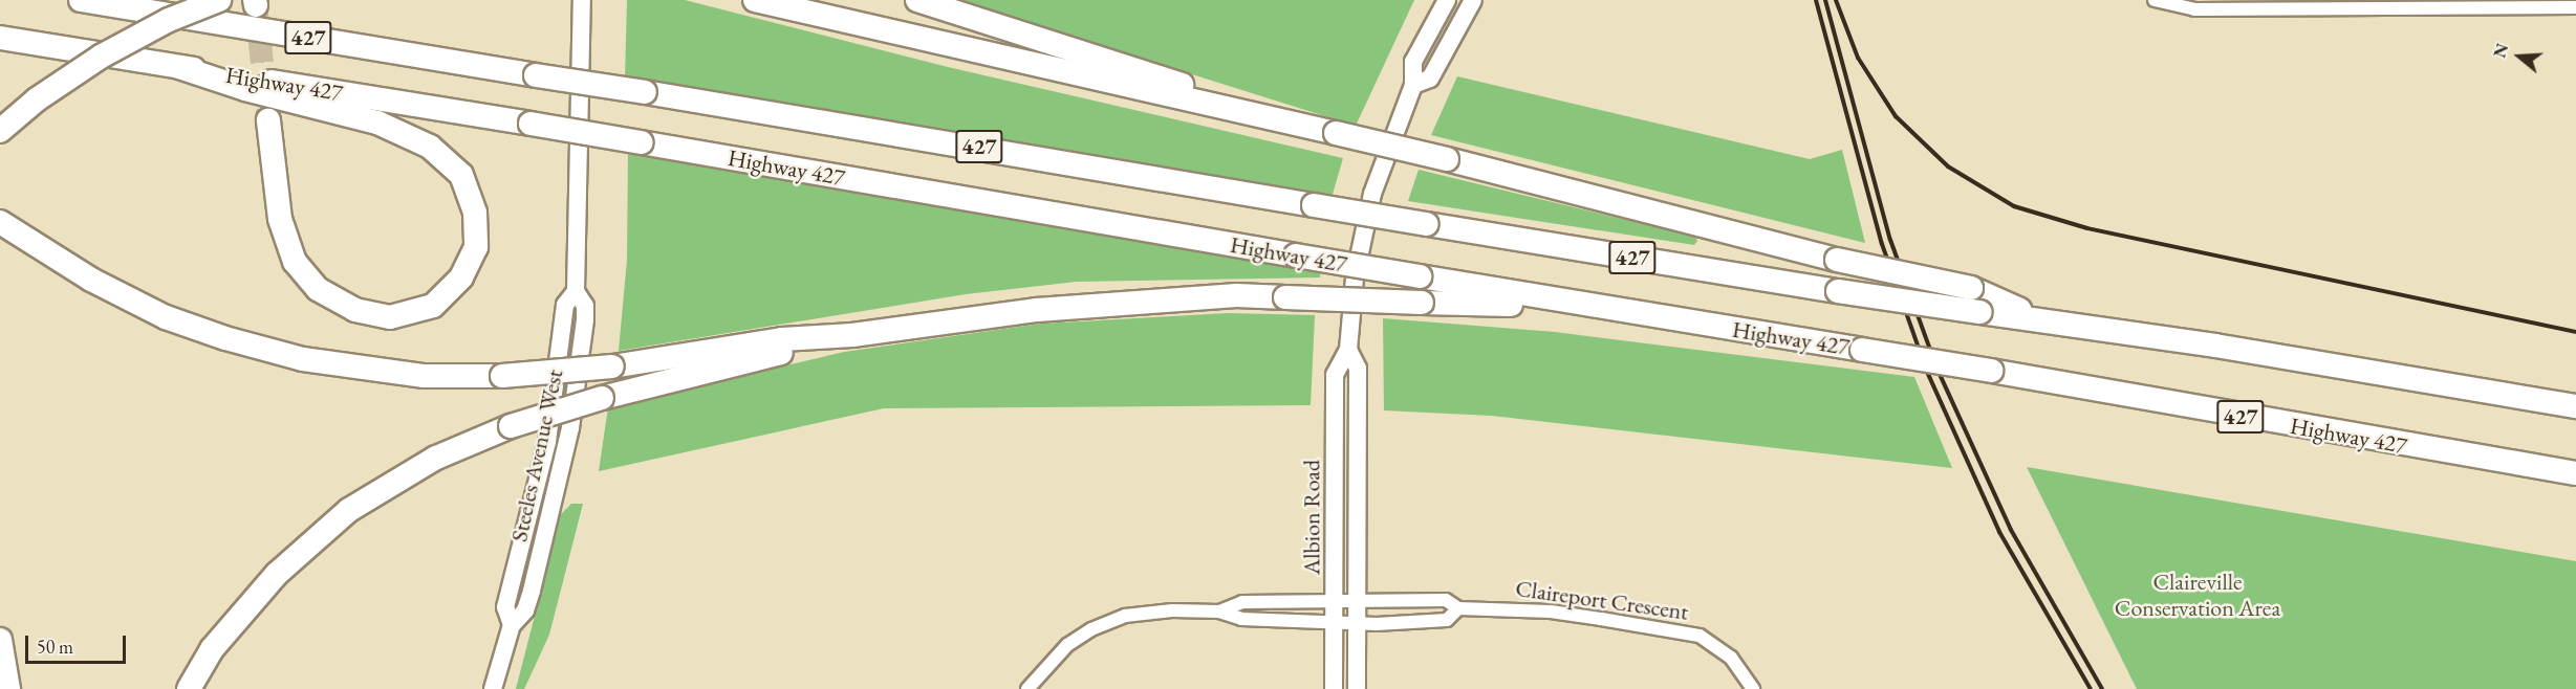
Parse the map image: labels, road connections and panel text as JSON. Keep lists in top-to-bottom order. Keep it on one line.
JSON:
{"streets":{"highway":["427","Highway 427"],"main road":["Steeles Avenue West","Albion Road"],"street":["Claireport Crescent"]},"crossings":[["Albion Road","Claireport Crescent"]],"parks":["Claireville Conservation Area"],"scale_bar":"50 m","north":"left"}
